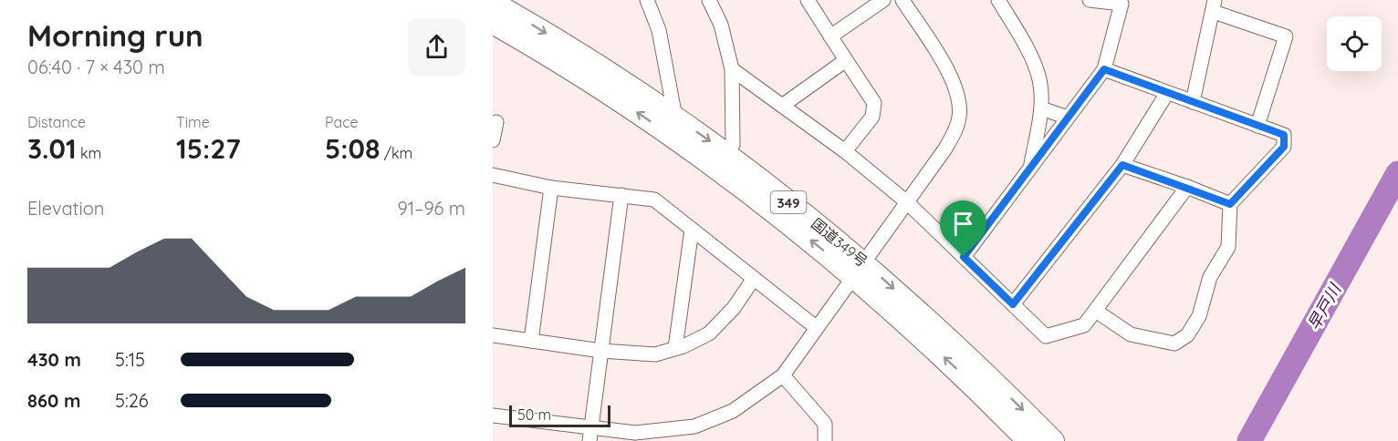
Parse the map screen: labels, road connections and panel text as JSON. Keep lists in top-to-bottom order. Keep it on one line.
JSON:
{"streets":{"highway":["349","国道349号"]},"water":["早戸川"],"scale_bar":"50 m","page":{"heading":["Morning run","06:40 · 7 × 430 m"],"stats":[["Distance","3.01 km"],["Time","15:27"],["Pace","5:08 /km"]],"chart":["Elevation","91–96 m"],"list":[{"name":"430 m","note":"5:15"},{"name":"860 m","note":"5:26"}],"scale":"50 m"}}
